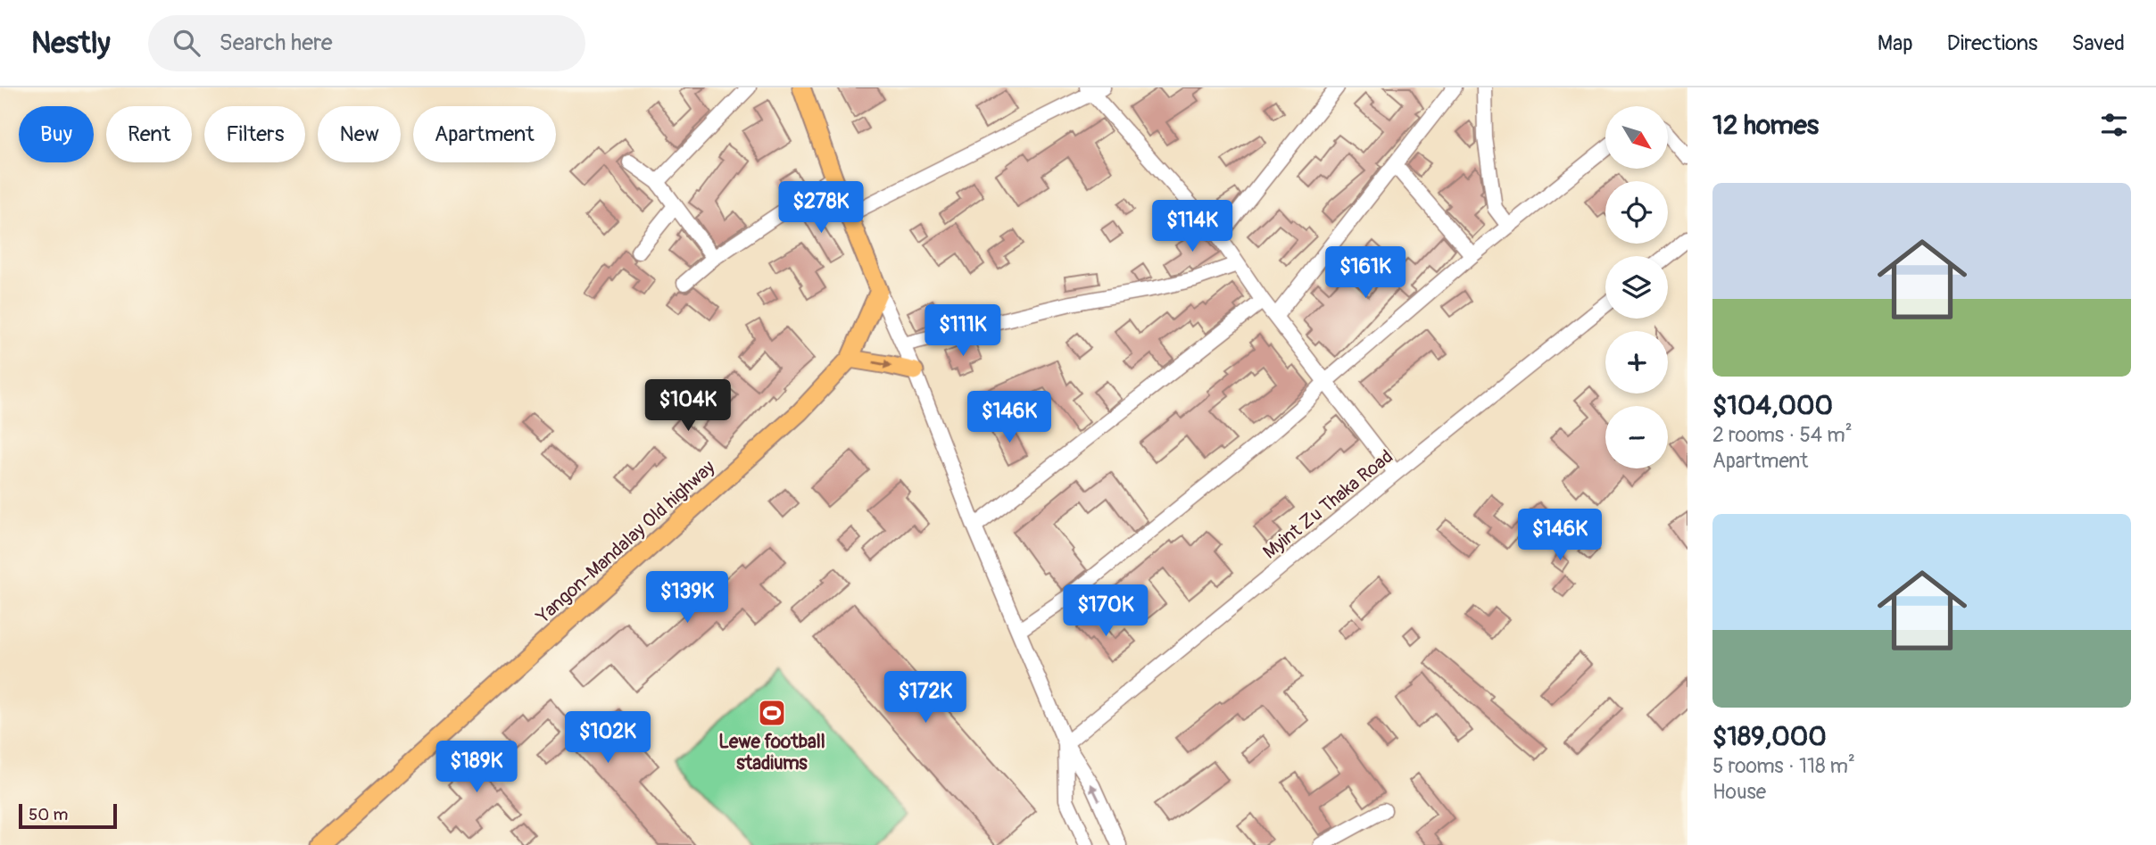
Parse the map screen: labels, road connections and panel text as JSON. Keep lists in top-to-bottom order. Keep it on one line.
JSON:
{"streets":{"main road":["Yangon-Mandalay Old highway"],"street":["Myint Zu Thaka Road"]},"places":{"sports":["Lewe football stadiums"]},"scale_bar":"50 m","north":"bottom right","page":{"header":"Nestly","search":"Search here","nav":["Map","Directions","Saved"],"heading":"12 homes","map_buttons":["+","−"],"chip":["Buy","Rent","Filters","New","Apartment"],"list":[{"name":"$104,000","note":"2 rooms · 54 m² · Apartment"},{"name":"$189,000","note":"5 rooms · 118 m² · House"}],"price":["$278K","$114K","$161K","$111K","$104K","$146K","$146K","$139K","$170K","$172K","$102K","$189K"],"scale":"50 m"}}
